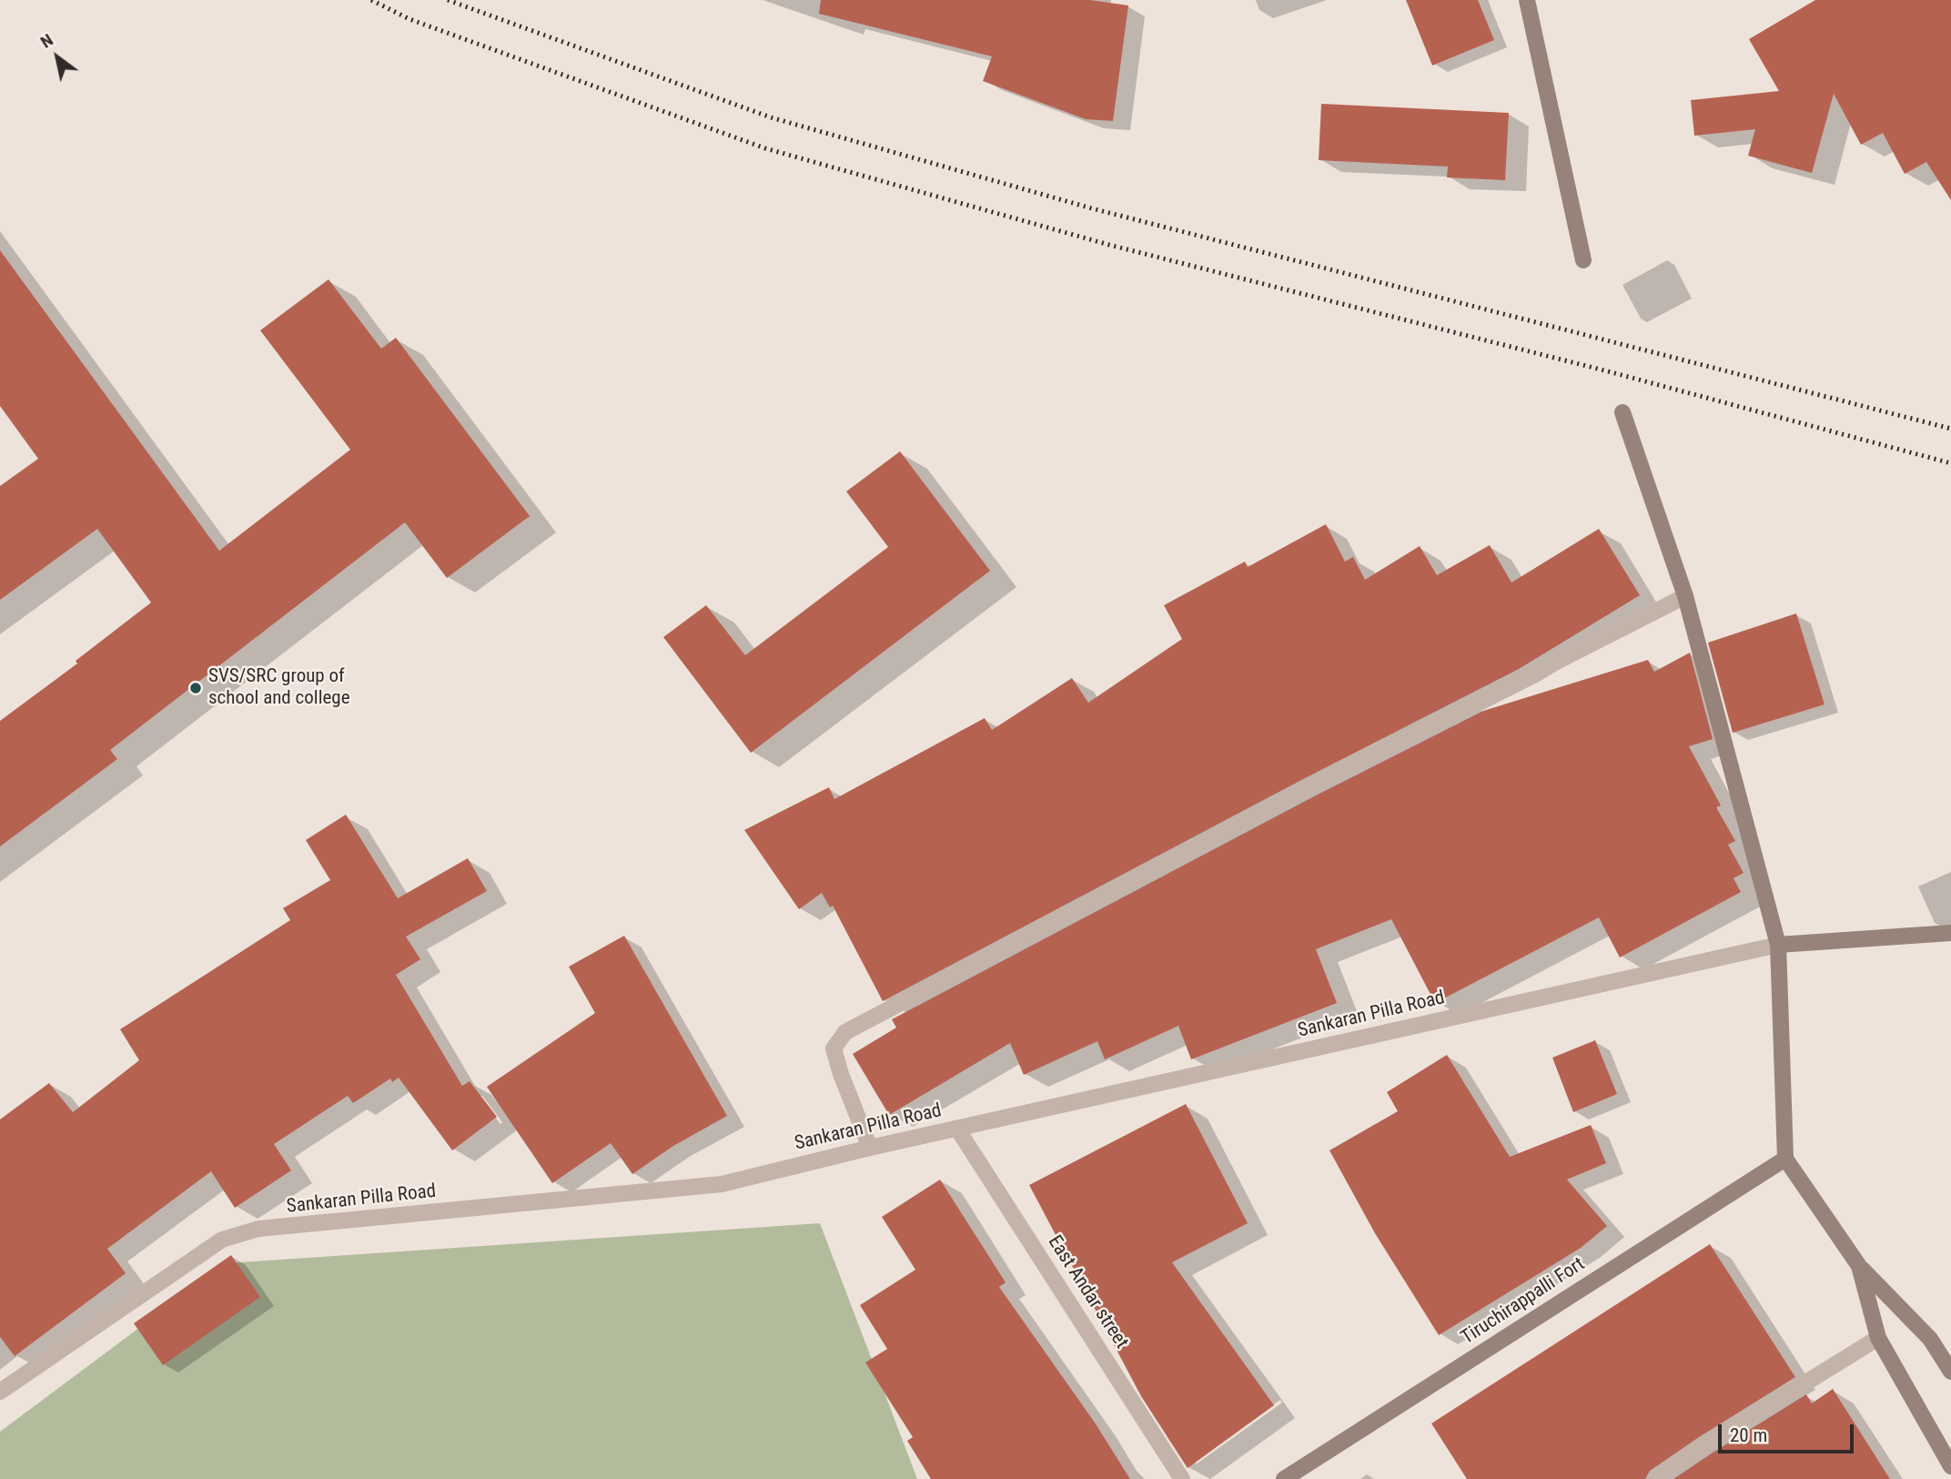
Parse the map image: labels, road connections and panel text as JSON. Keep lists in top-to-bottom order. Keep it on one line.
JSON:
{"streets":{"main road":["Tiruchirappalli Fort"],"street":["Sankaran Pilla Road","East Andar street"]},"crossings":[["Sankaran Pilla Road","East Andar street"]],"places":["SVS/SRC group of school and college"],"scale_bar":"20 m","north":"top left"}
